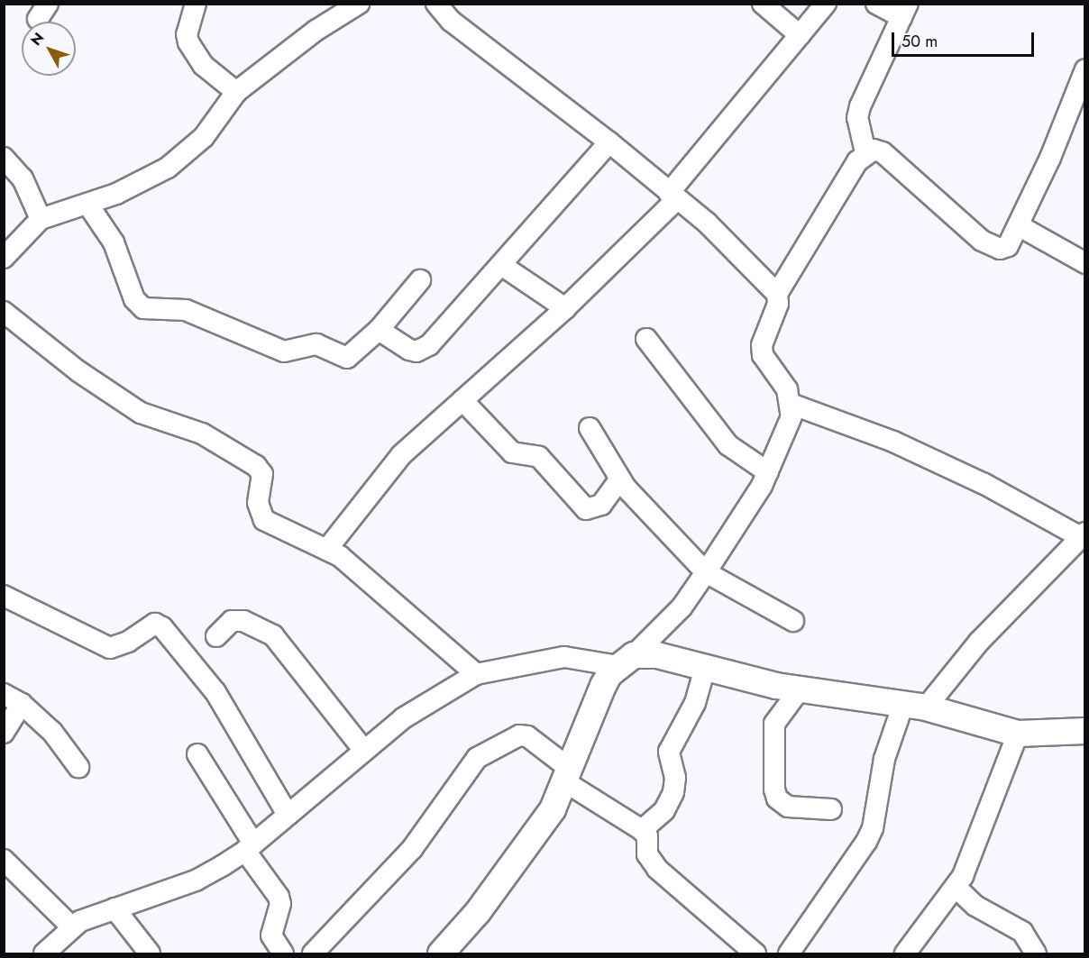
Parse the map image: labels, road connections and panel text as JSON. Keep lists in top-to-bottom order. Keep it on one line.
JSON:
{"scale_bar":"50 m","north":"top left"}
